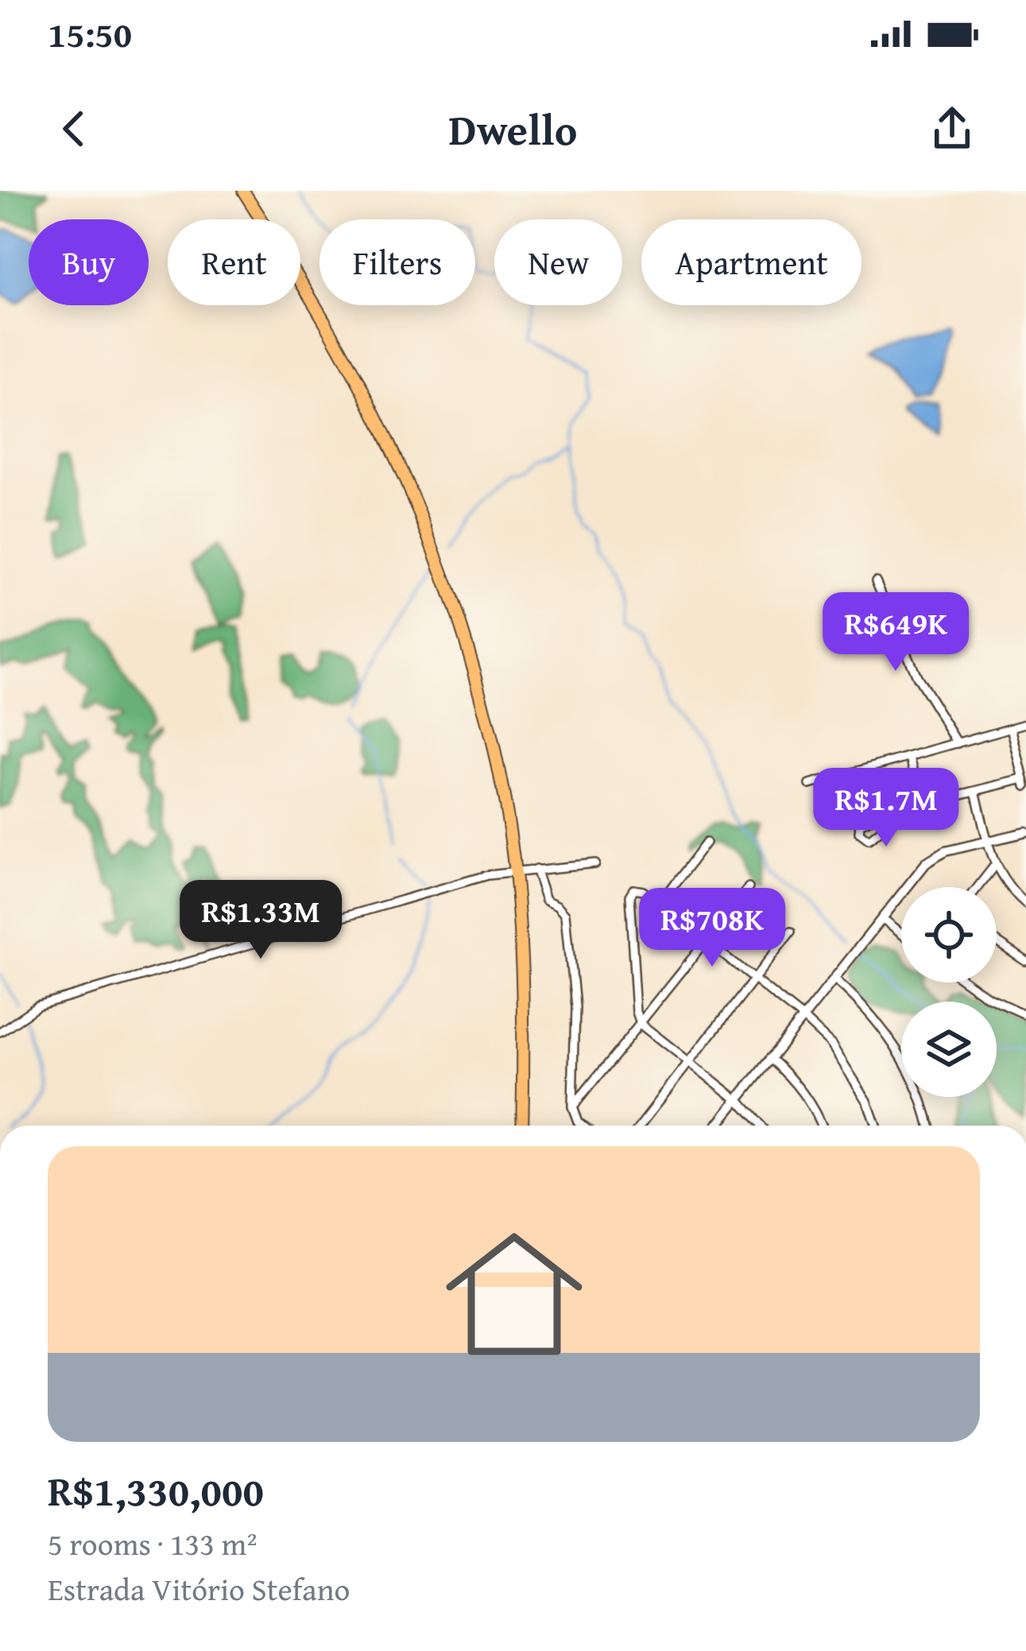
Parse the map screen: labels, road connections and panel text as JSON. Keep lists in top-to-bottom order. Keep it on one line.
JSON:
{"page":{"status":"15:50","header":"Dwello","chip":["Buy","Rent","Filters","New","Apartment"],"price":["R$649K","R$1.7M","R$1.33M","R$708K"],"list":[{"name":"R$1,330,000","note":"5 rooms · 133 m² · Estrada Vitório Stefano"}]}}
